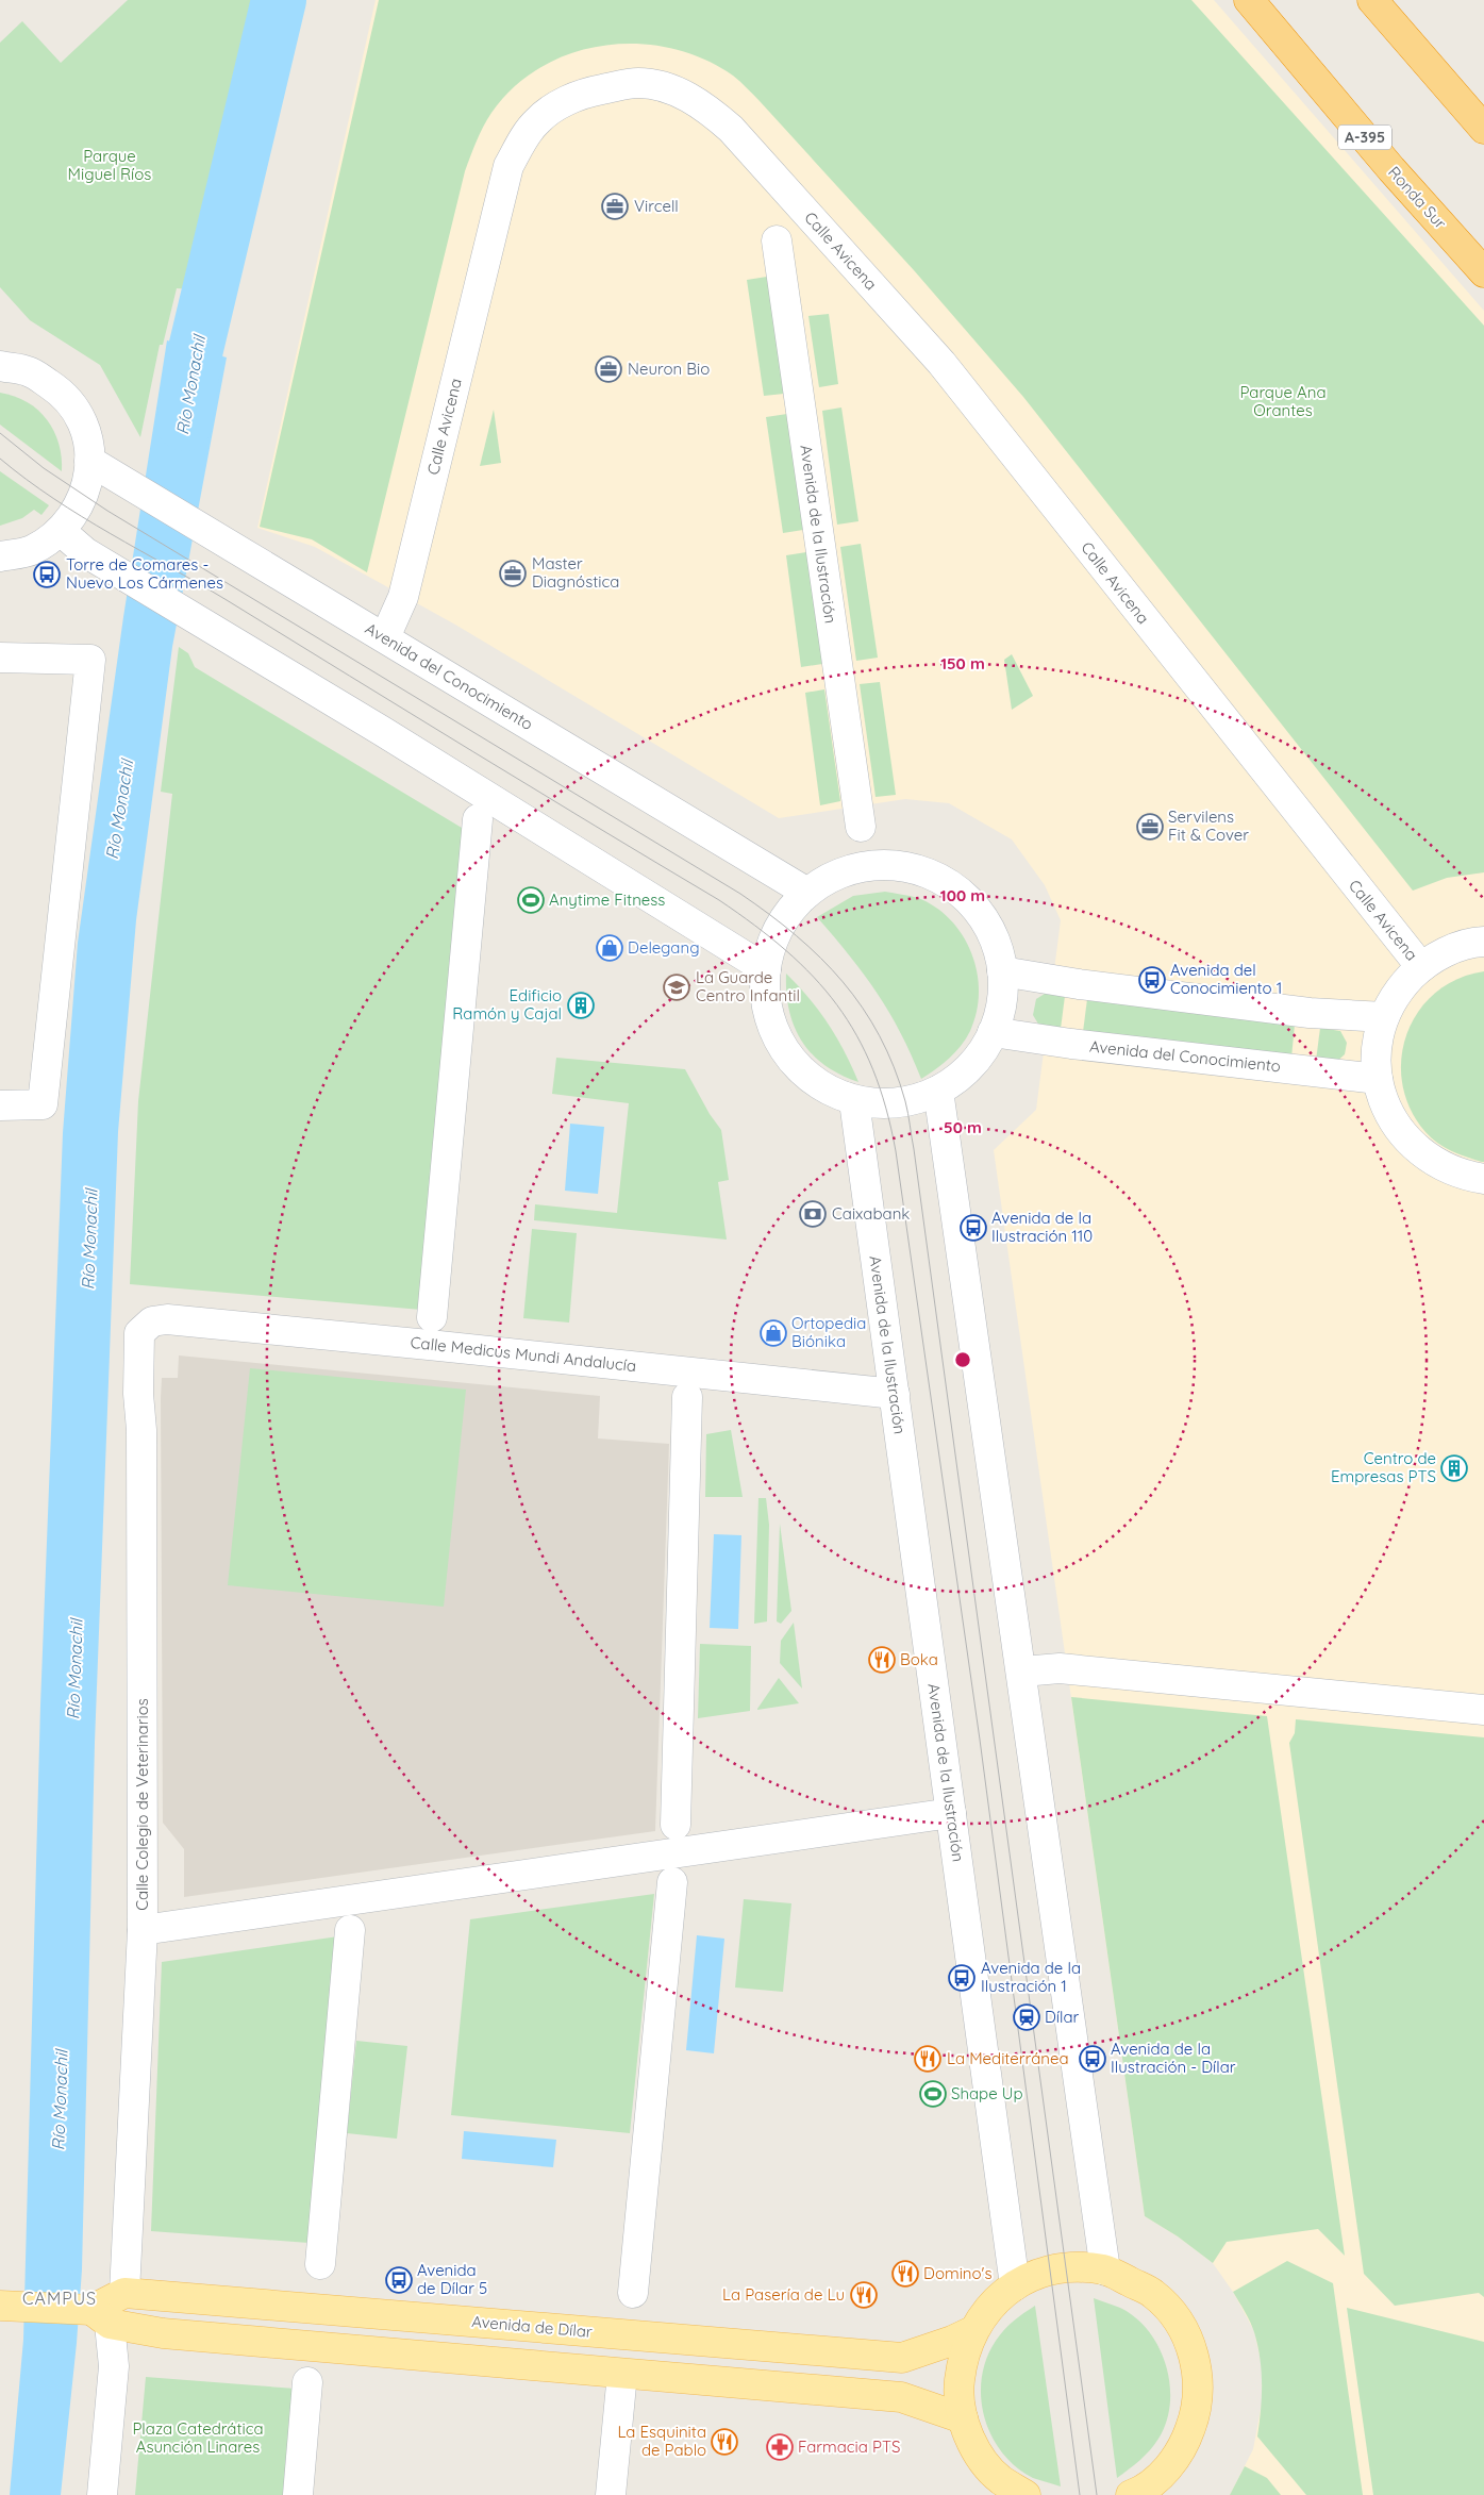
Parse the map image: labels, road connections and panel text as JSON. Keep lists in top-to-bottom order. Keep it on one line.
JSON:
{"streets":{"highway":["A-395","Ronda Sur"],"main road":["Avenida de Dílar"],"street":["Calle Avicena","Avenida de la Ilustración","Avenida del Conocimiento","Calle Medicus Mundi Andalucía","Calle Colegio de Veterinarios"]},"crossings":[["Calle Avicena","Avenida del Conocimiento"],["Avenida de la Ilustración","Calle Medicus Mundi Andalucía"],["Calle Medicus Mundi Andalucía","Calle Colegio de Veterinarios"],["Calle Colegio de Veterinarios","Avenida de Dílar"]],"districts":["CAMPUS"],"water":["Río Monachil"],"parks":["Parque Miguel Ríos","Parque Ana Orantes","Plaza Catedrática Asunción Linares"],"places":{"office":["Vircell","Neuron Bio","Master Diagnóstica","Servilens Fit & Cover"],"bus stop":["Torre de Comares - Nuevo Los Cármenes","Avenida del Conocimiento 1","Avenida de la Ilustración 110","Avenida de la Ilustración 1","Avenida de la Ilustración - Dílar","Avenida de Dílar 5"],"sports":["Anytime Fitness","Shape Up"],"shop":["Delegang","Ortopedia Biónika"],"school or university":["La Guarde Centro Infantil"],"building":["Edificio Ramón y Cajal","Centro de Empresas PTS"],"bank":["Caixabank"],"restaurant":["Boka","La Mediterránea","Domino's","La Pasería de Lu","La Esquinita de Pablo"],"station":["Dílar"],"pharmacy":["Farmacia PTS"]},"rings":["150 m","100 m","50 m"]}
